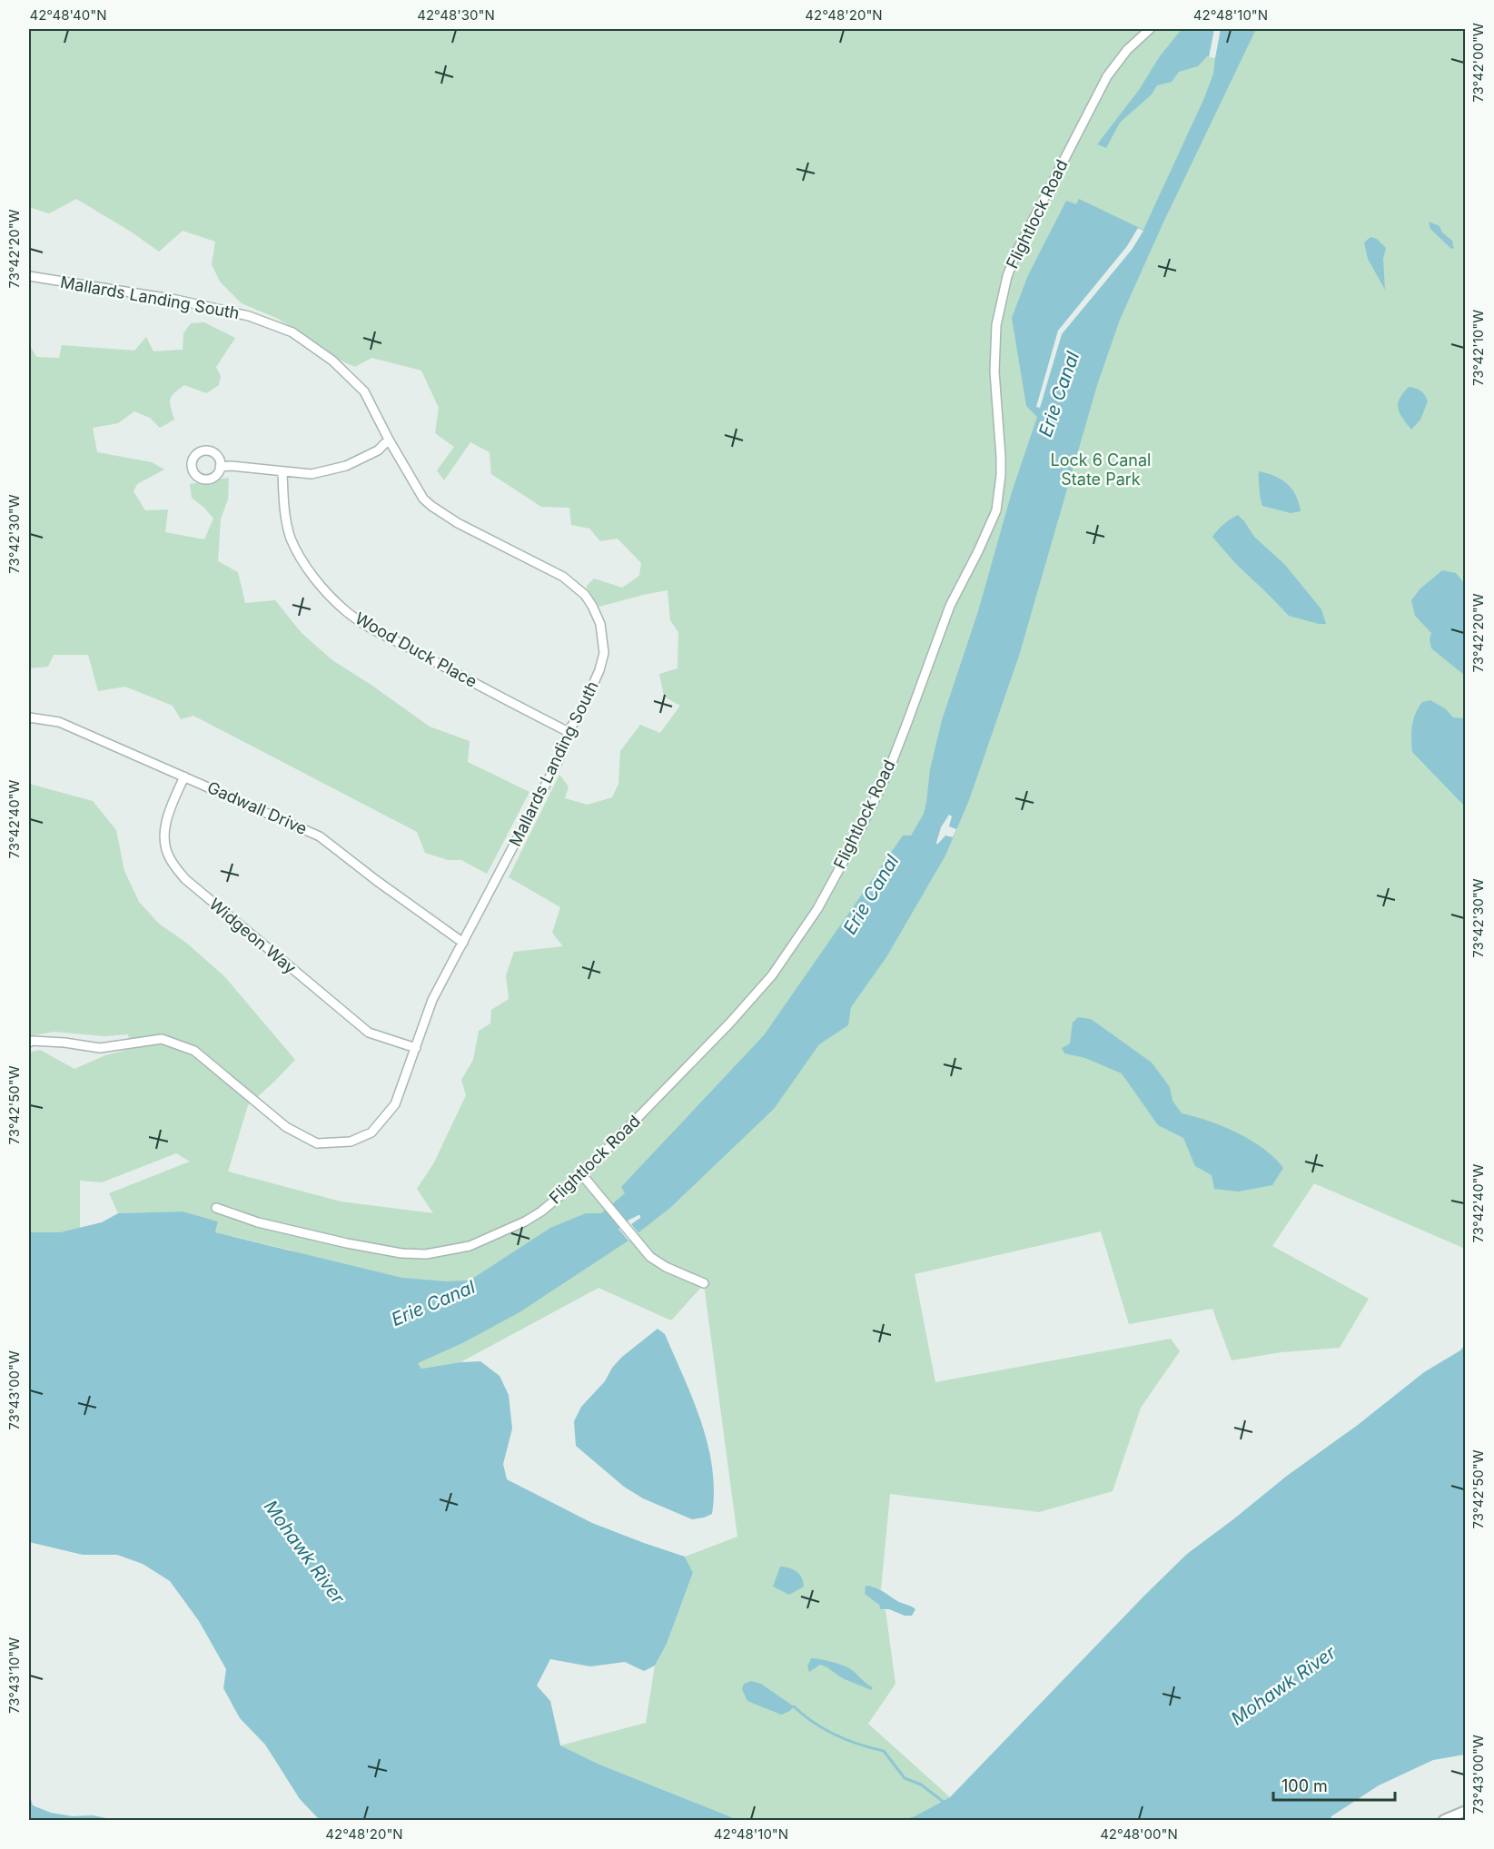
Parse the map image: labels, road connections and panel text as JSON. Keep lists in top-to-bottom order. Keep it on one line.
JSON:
{"streets":{"street":["Flightlock Road","Mallards Landing South","Wood Duck Place","Gadwall Drive","Widgeon Way"]},"crossings":[["Mallards Landing South","Wood Duck Place"],["Mallards Landing South","Gadwall Drive"],["Mallards Landing South","Widgeon Way"],["Gadwall Drive","Widgeon Way"]],"water":["Erie Canal","Mohawk River"],"parks":["Lock 6 Canal State Park"],"scale_bar":"100 m","coordinates":["42°48'40\"N","42°48'30\"N","42°48'20\"N","42°48'10\"N","73°42'00\"W","73°42'20\"W","73°42'10\"W","73°42'30\"W","73°42'40\"W","73°42'50\"W","73°43'00\"W","73°43'10\"W","42°48'00\"N"]}
